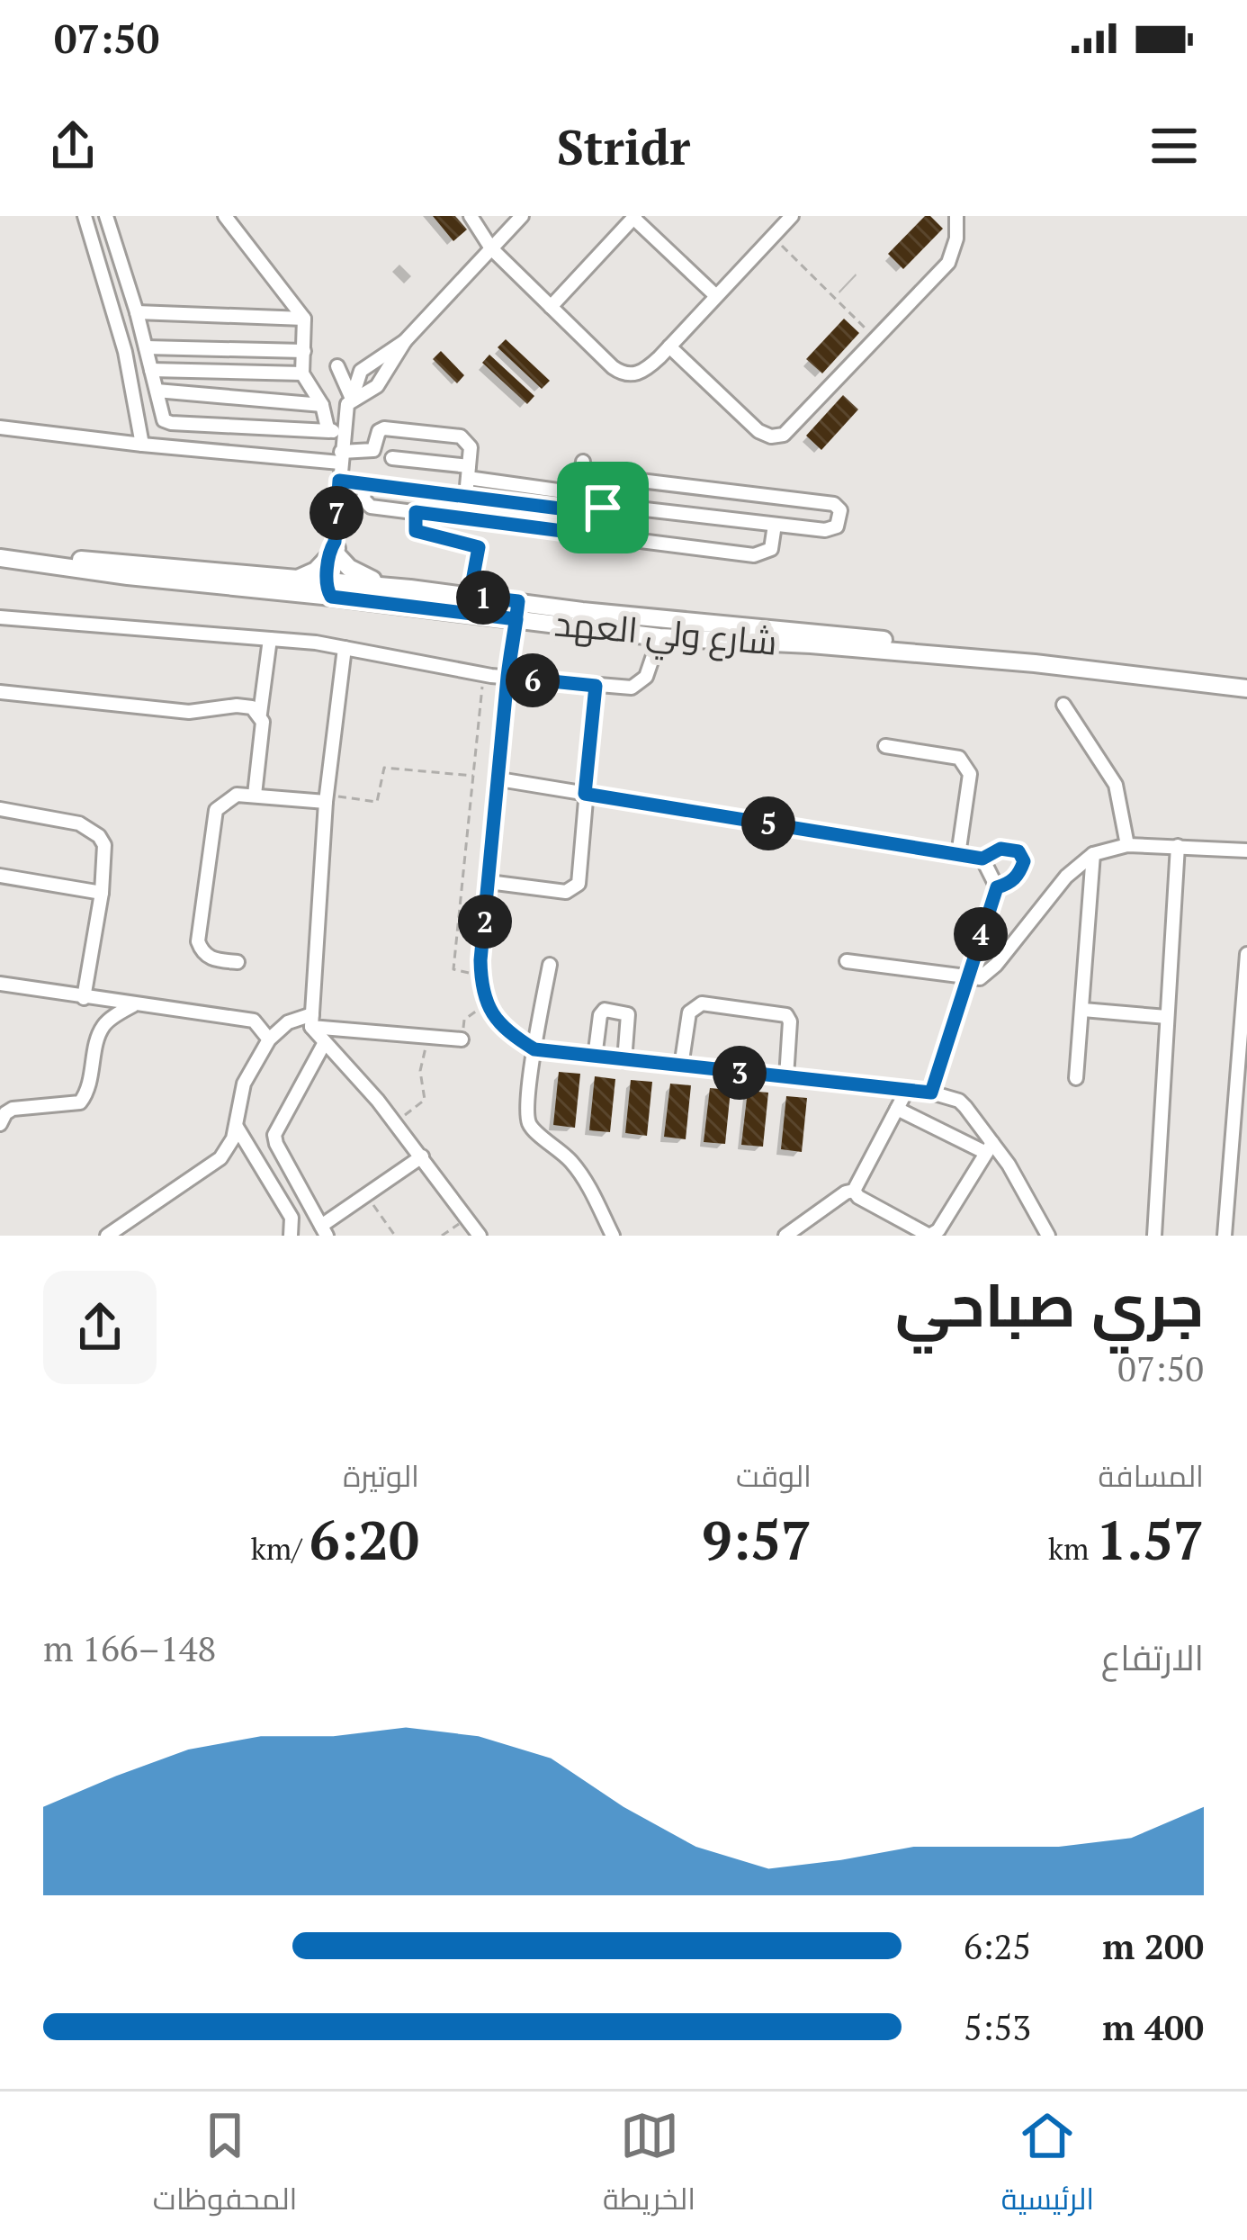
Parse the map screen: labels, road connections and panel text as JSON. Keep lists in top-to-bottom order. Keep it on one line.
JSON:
{"streets":{"main road":["شارع ولي العهد"]},"page":{"status":"07:50","header":"Stridr","pins":["7","1","6","5","2","4","3"],"heading":["جري صباحي","07:50"],"stats":[["المسافة","1.57 km"],["الوقت","9:57"],["الوتيرة","6:20 /km"]],"chart":["الارتفاع","148–166 m"],"list":[{"name":"200 m","note":"6:25"},{"name":"400 m","note":"5:53"}],"tabs":["الرئيسية","الخريطة","المحفوظات"]}}
